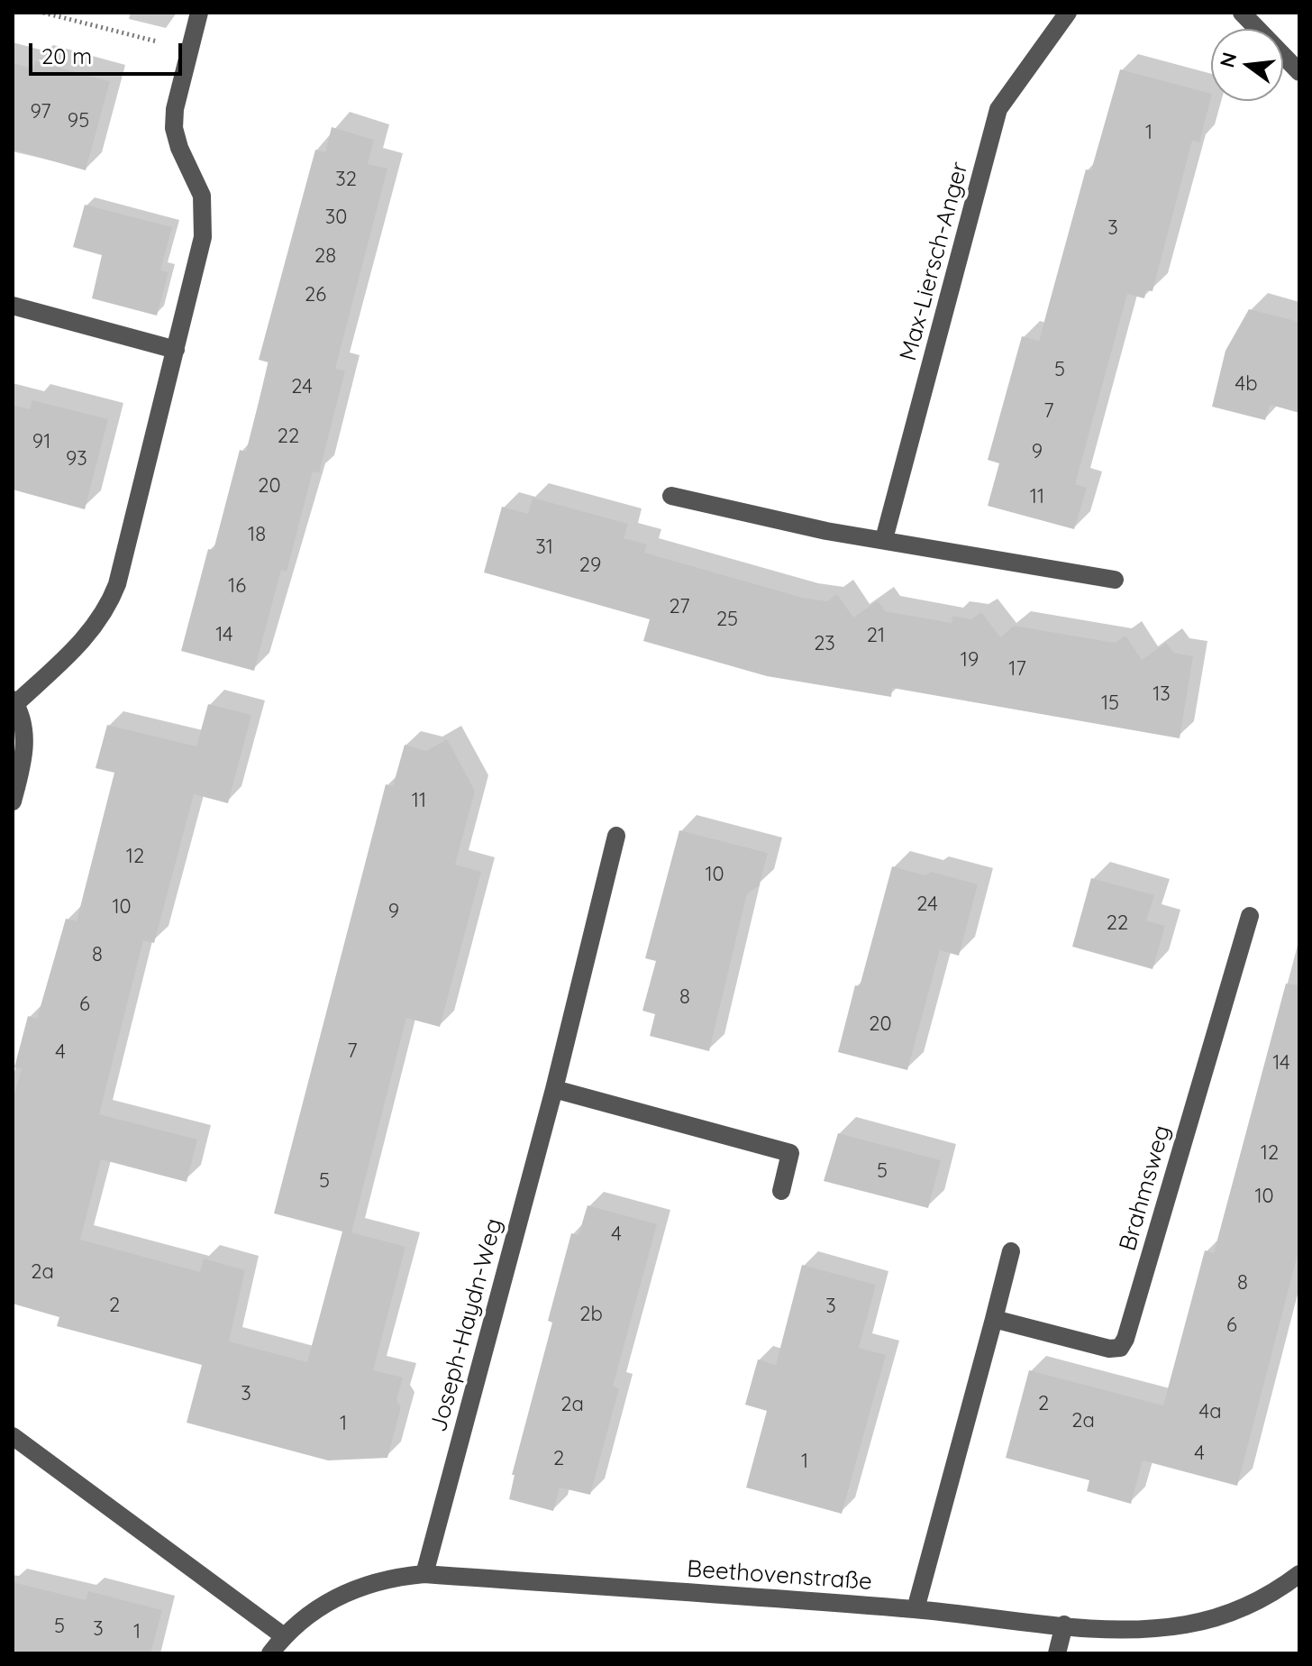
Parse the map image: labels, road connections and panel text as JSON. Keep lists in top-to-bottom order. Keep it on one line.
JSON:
{"streets":{"street":["Max-Liersch-Anger","Brahmsweg","Joseph-Haydn-Weg","Beethovenstraße"]},"crossings":[["Joseph-Haydn-Weg","Beethovenstraße"]],"house_numbers":["97","95","1","32","30","3","28","26","5","4b","24","7","22","91","9","93","20","11","18","31","29","16","27","25","14","21","23","19","17","13","15","11","12","10","24","10","9","22","8","8","6","20","7","4","14","12","5","5","10","4","2a","8","2","3","2b","6","3","2","2a","4a","2a","1","4","2","1","5","3","1"],"scale_bar":"20 m","north":"left"}
